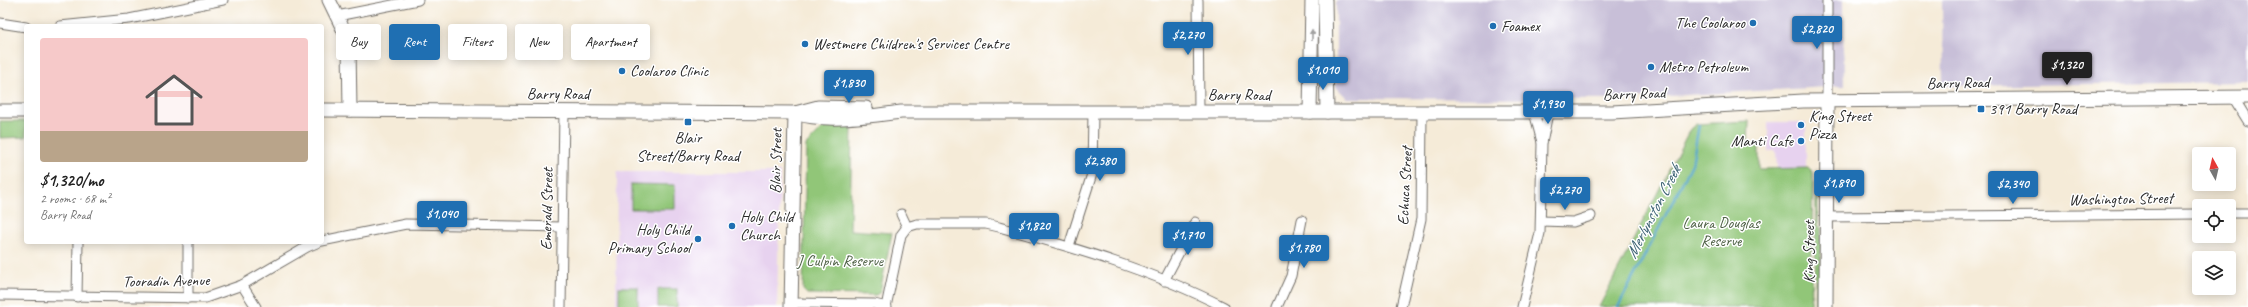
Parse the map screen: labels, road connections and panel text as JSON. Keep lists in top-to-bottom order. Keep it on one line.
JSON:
{"streets":{"main road":["Barry Road","Blair Street","King Street"],"street":["Echuca Street","Washington Street","Emerald Street","Tooradin Avenue"]},"crossings":[["Barry Road","Blair Street"],["Barry Road","Echuca Street"],["Barry Road","Emerald Street"],["Barry Road","King Street"],["Washington Street","King Street"],["Emerald Street","Tooradin Avenue"]],"water":["Merlynston Creek"],"parks":["Laura Douglas Reserve","J Culpin Reserve"],"places":{"other":["The Coolaroo","Foamex","Westmere Children's Services Centre","Metro Petroleum","Coolaroo Clinic","King Street Pizza","Manti Cafe","Holy Child Church","Holy Child Primary School"],"transit":["391 Barry Road","Blair Street/Barry Road"]},"north":"top","page":{"price":["$2,820","$2,270","$1,320","$1,010","$1,830","$1,930","$2,580","$1,890","$2,340","$2,270","$1,040","$1,820","$1,710","$1,780"],"chip":["Buy","Rent","Filters","New","Apartment"],"list":[{"name":"$1,320/mo","note":"2 rooms · 68 m² · Barry Road"}]}}
